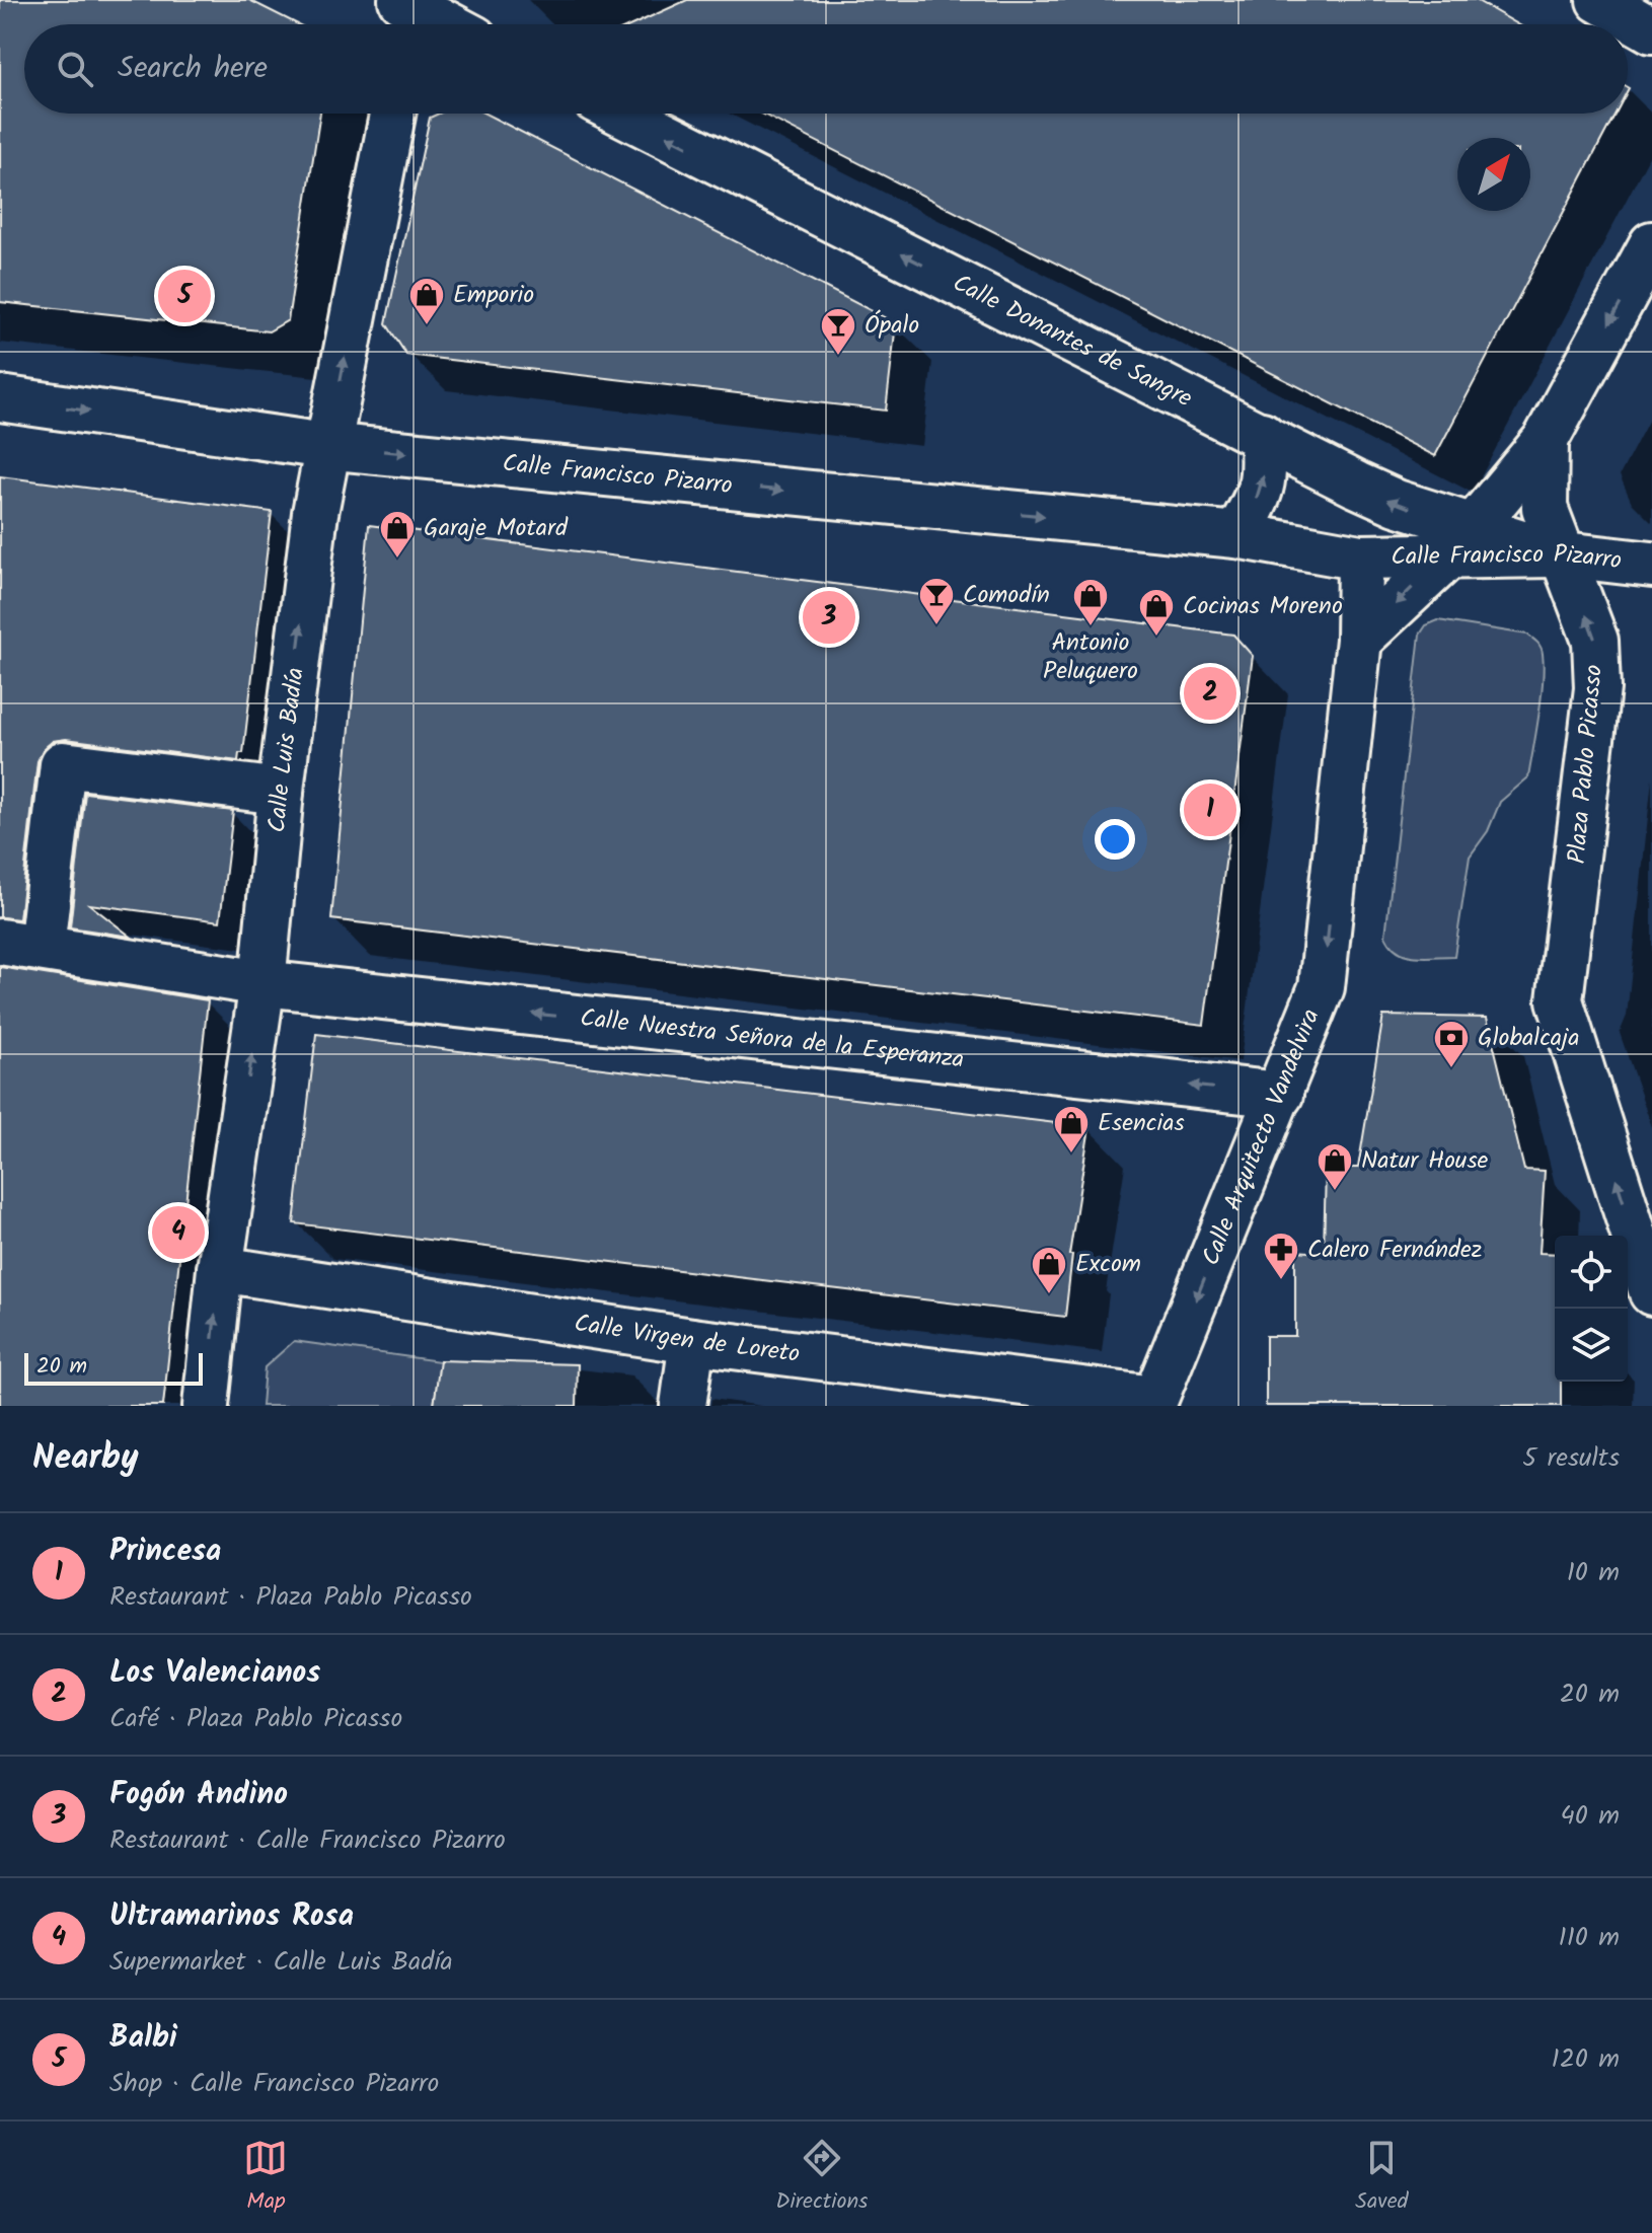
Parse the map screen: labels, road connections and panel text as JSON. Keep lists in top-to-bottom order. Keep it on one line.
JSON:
{"streets":{"street":["Calle Donantes de Sangre","Calle Francisco Pizarro","Calle Luis Badía","Plaza Pablo Picasso","Calle Nuestra Señora de la Esperanza","Calle Arquitecto Vandelvira","Calle Virgen de Loreto"]},"crossings":[["Calle Donantes de Sangre","Calle Francisco Pizarro"],["Calle Francisco Pizarro","Calle Luis Badía"],["Calle Francisco Pizarro","Plaza Pablo Picasso"],["Calle Francisco Pizarro","Calle Arquitecto Vandelvira"],["Calle Luis Badía","Calle Nuestra Señora de la Esperanza"],["Calle Luis Badía","Calle Virgen de Loreto"],["Calle Nuestra Señora de la Esperanza","Calle Arquitecto Vandelvira"],["Calle Arquitecto Vandelvira","Calle Virgen de Loreto"]],"one_way":["Calle Donantes de Sangre","Calle Francisco Pizarro","Calle Luis Badía","Plaza Pablo Picasso","Calle Nuestra Señora de la Esperanza","Calle Arquitecto Vandelvira"],"places":{"shop":["Emporio","Garaje Motard","Antonio Peluquero","Cocinas Moreno","Esencias","Natur House","Excom"],"bar":["Ópalo","Comodín"],"bank":["Globalcaja"],"pharmacy":["Calero Fernández"]},"scale_bar":"20 m","north":"top right","page":{"search":"Search here","pins":["5","3","2","1","4"],"scale":"20 m","heading":["Nearby","5 results"],"list":[{"mark":"1","name":"Princesa","note":"Restaurant · Plaza Pablo Picasso","value":"10 m"},{"mark":"2","name":"Los Valencianos","note":"Café · Plaza Pablo Picasso","value":"20 m"},{"mark":"3","name":"Fogón Andino","note":"Restaurant · Calle Francisco Pizarro","value":"40 m"},{"mark":"4","name":"Ultramarinos Rosa","note":"Supermarket · Calle Luis Badía","value":"110 m"},{"mark":"5","name":"Balbi","note":"Shop · Calle Francisco Pizarro","value":"120 m"}],"nav":["Map","Directions","Saved"]}}
